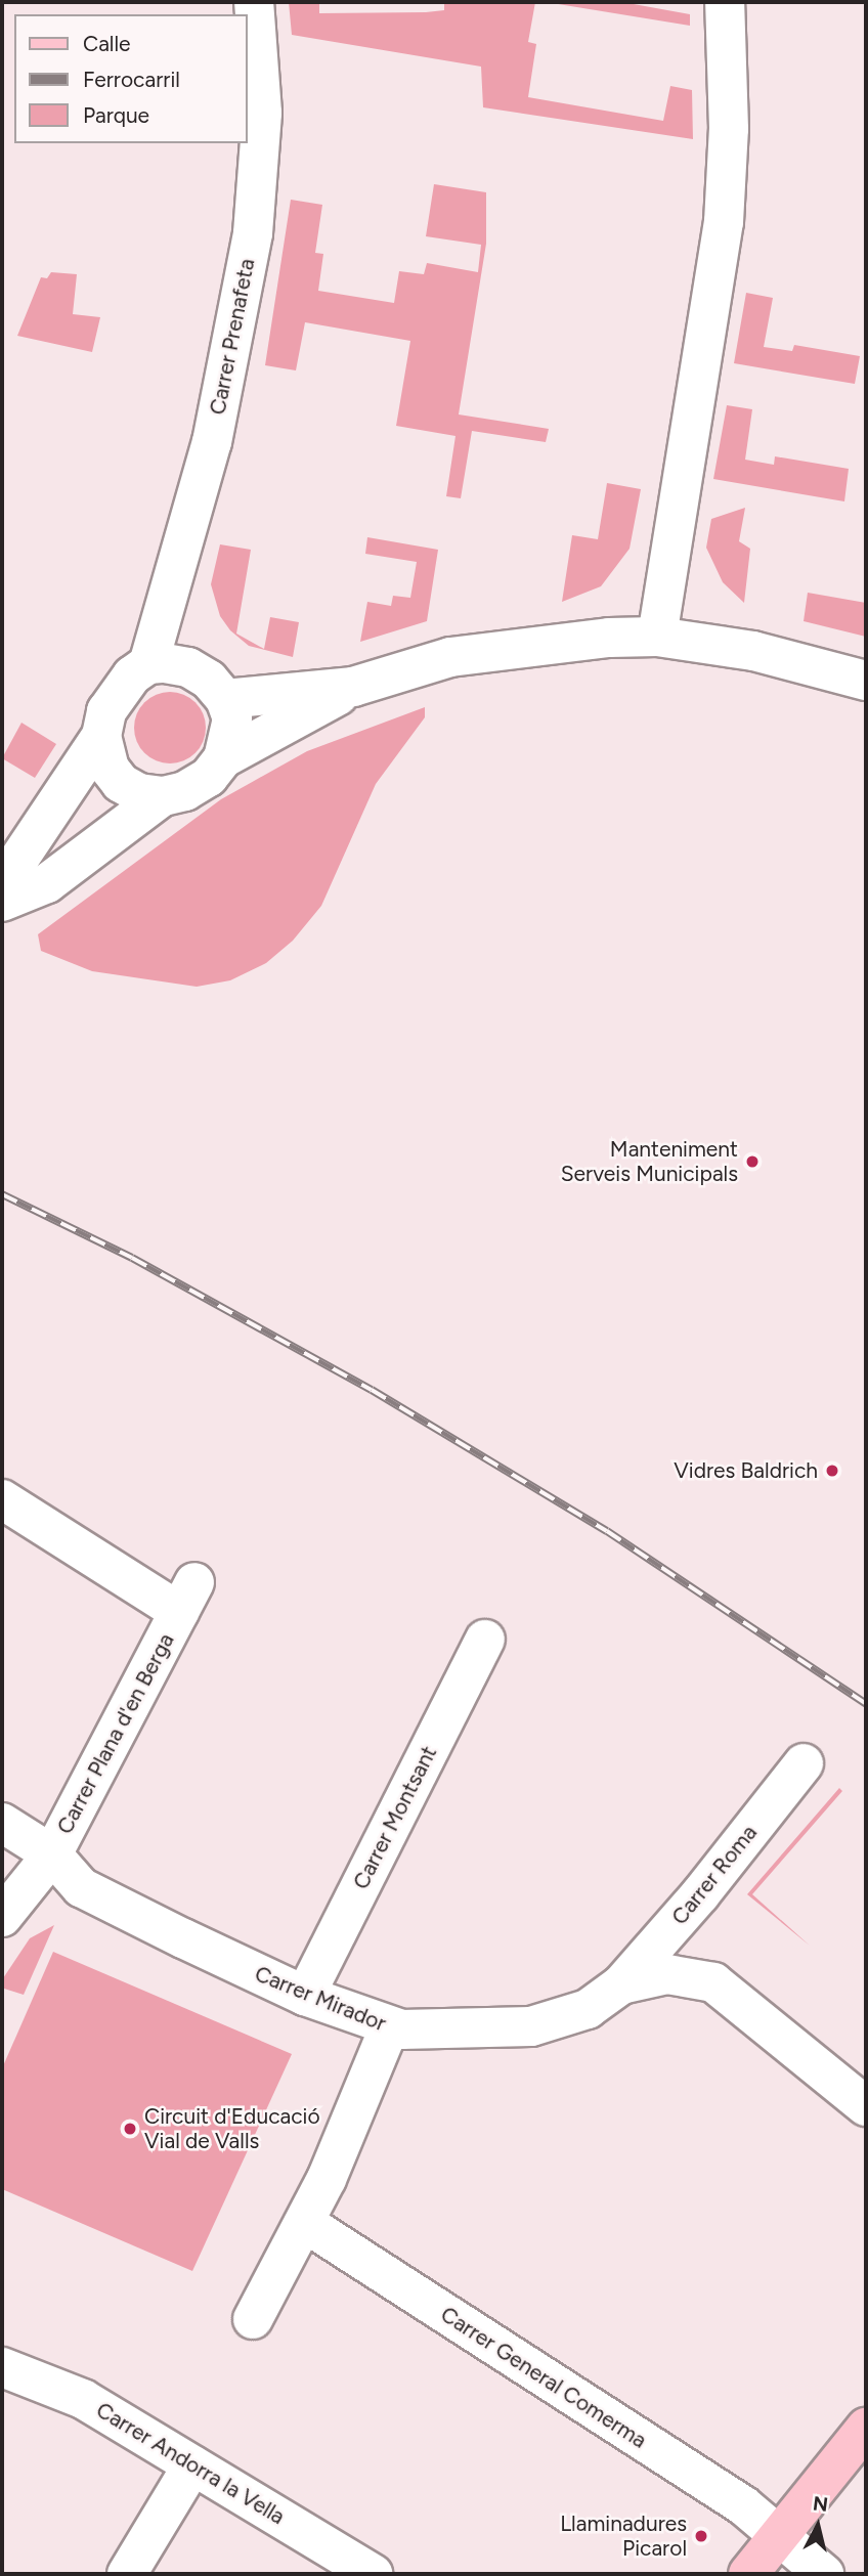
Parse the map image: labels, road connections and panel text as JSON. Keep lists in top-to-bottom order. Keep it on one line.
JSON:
{"streets":{"street":["Carrer Prenafeta","Carrer Plana d'en Berga","Carrer Montsant","Carrer Roma","Carrer Mirador","Carrer General Comerma","Carrer Andorra la Vella"]},"crossings":[["Carrer Plana d'en Berga","Carrer Mirador"],["Carrer Montsant","Carrer Mirador"],["Carrer Roma","Carrer Mirador"]],"places":["Manteniment Serveis Municipals","Vidres Baldrich","Circuit d'Educació Vial de Valls","Llaminadures Picarol"],"legend":["Calle","Ferrocarril","Parque"],"north":"top"}
